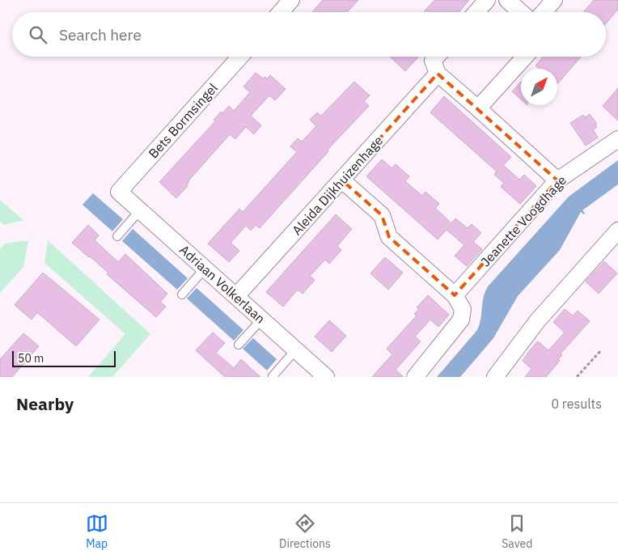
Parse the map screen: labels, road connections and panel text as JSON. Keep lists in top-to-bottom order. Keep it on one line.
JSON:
{"streets":{"street":["Bets Bormsingel","Aleida Dijkhuizenhage","Jeanette Voogdhage","Adriaan Volkerlaan"]},"crossings":[["Bets Bormsingel","Adriaan Volkerlaan"],["Aleida Dijkhuizenhage","Adriaan Volkerlaan"]],"scale_bar":"50 m","north":"top right","page":{"search":"Search here","scale":"50 m","heading":["Nearby","0 results"],"nav":["Map","Directions","Saved"]}}
